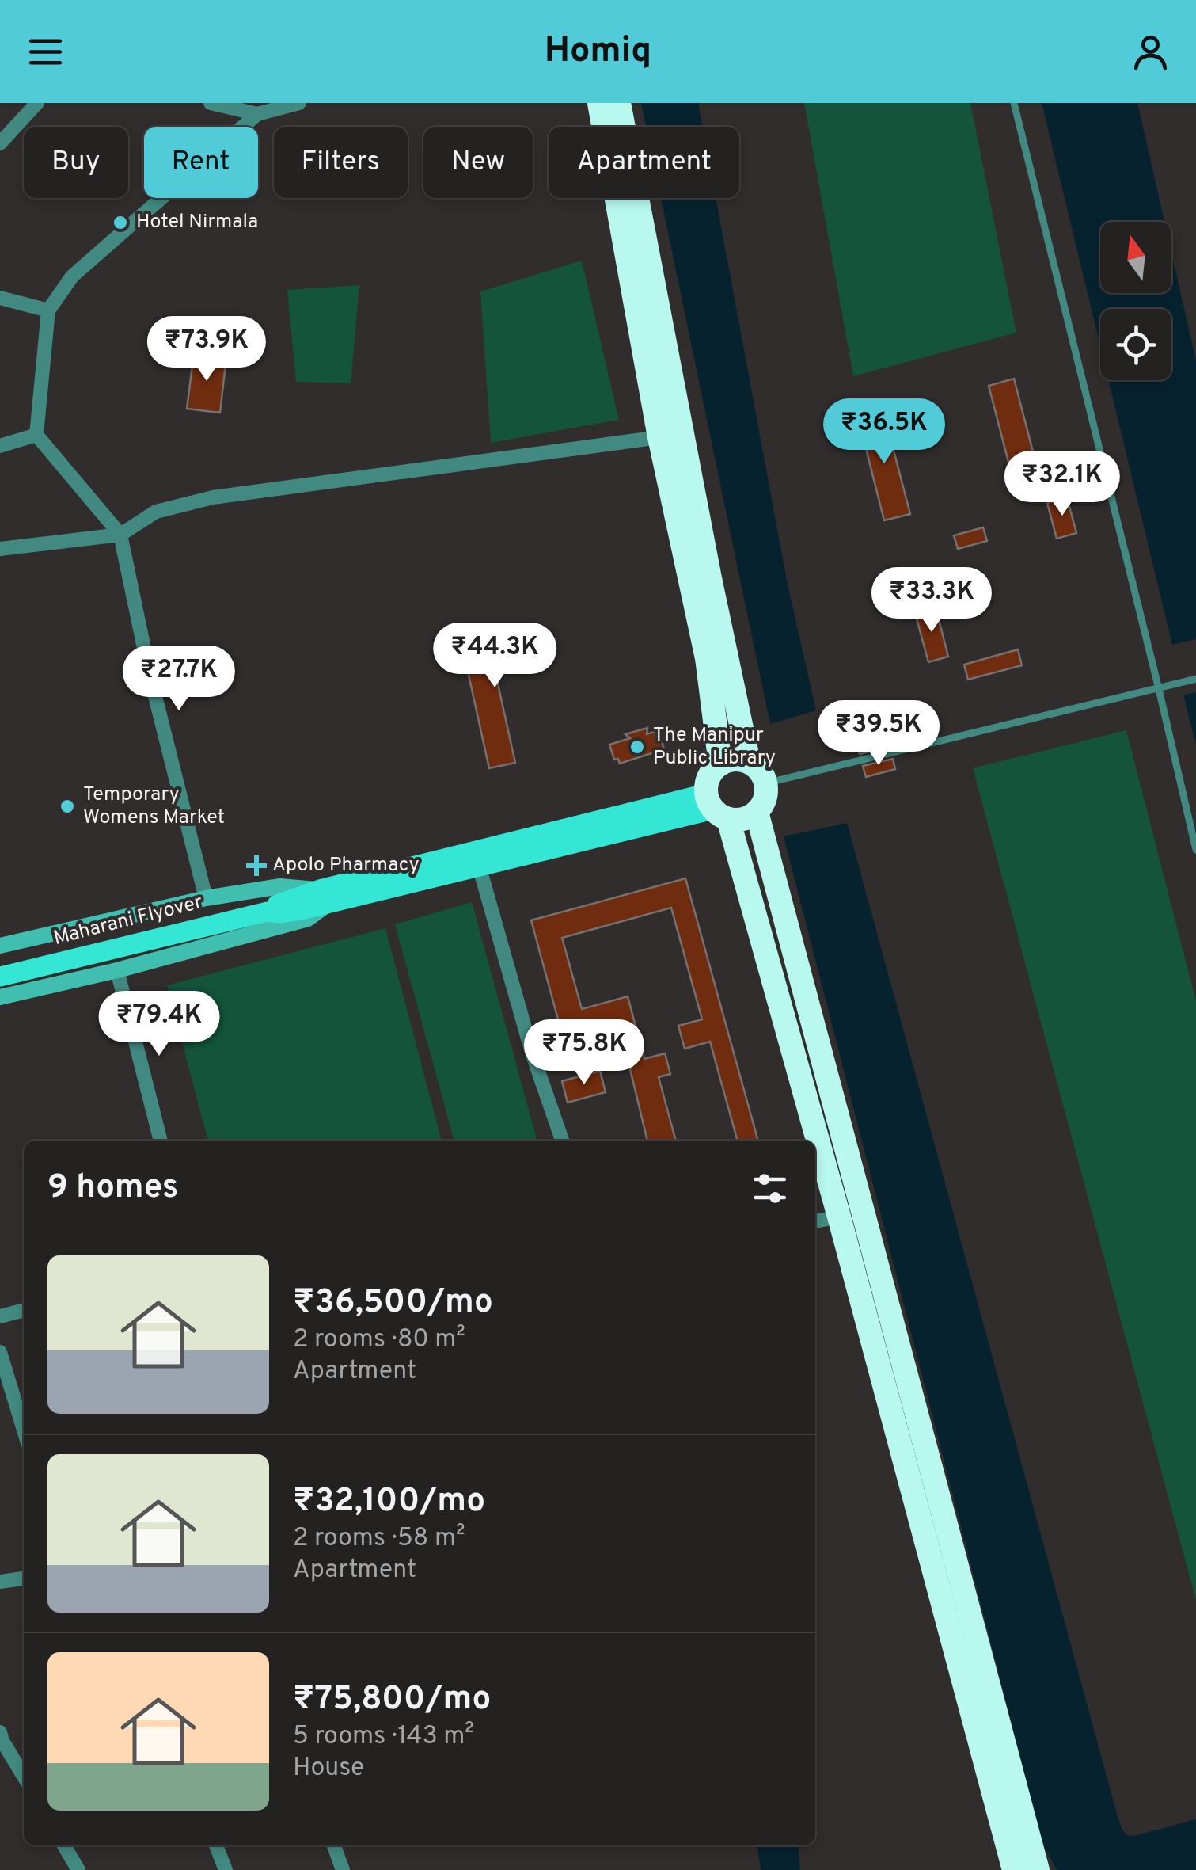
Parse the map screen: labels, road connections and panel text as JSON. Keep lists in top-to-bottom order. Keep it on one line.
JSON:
{"streets":{"main road":["Maharani Flyover"]},"places":{"other":["Hotel Nirmala","The Manipur Public Library","Temporary Womens Market"],"health":["Apolo Pharmacy"]},"north":"top","page":{"header":"Homiq","chip":["Buy","Rent","Filters","New","Apartment"],"price":["₹73.9K","₹36.5K","₹32.1K","₹33.3K","₹44.3K","₹27.7K","₹39.5K","₹79.4K","₹75.8K"],"heading":"9 homes","list":[{"name":"₹36,500/mo","note":"2 rooms · 80 m² · Apartment"},{"name":"₹32,100/mo","note":"2 rooms · 58 m² · Apartment"},{"name":"₹75,800/mo","note":"5 rooms · 143 m² · House"}]}}
